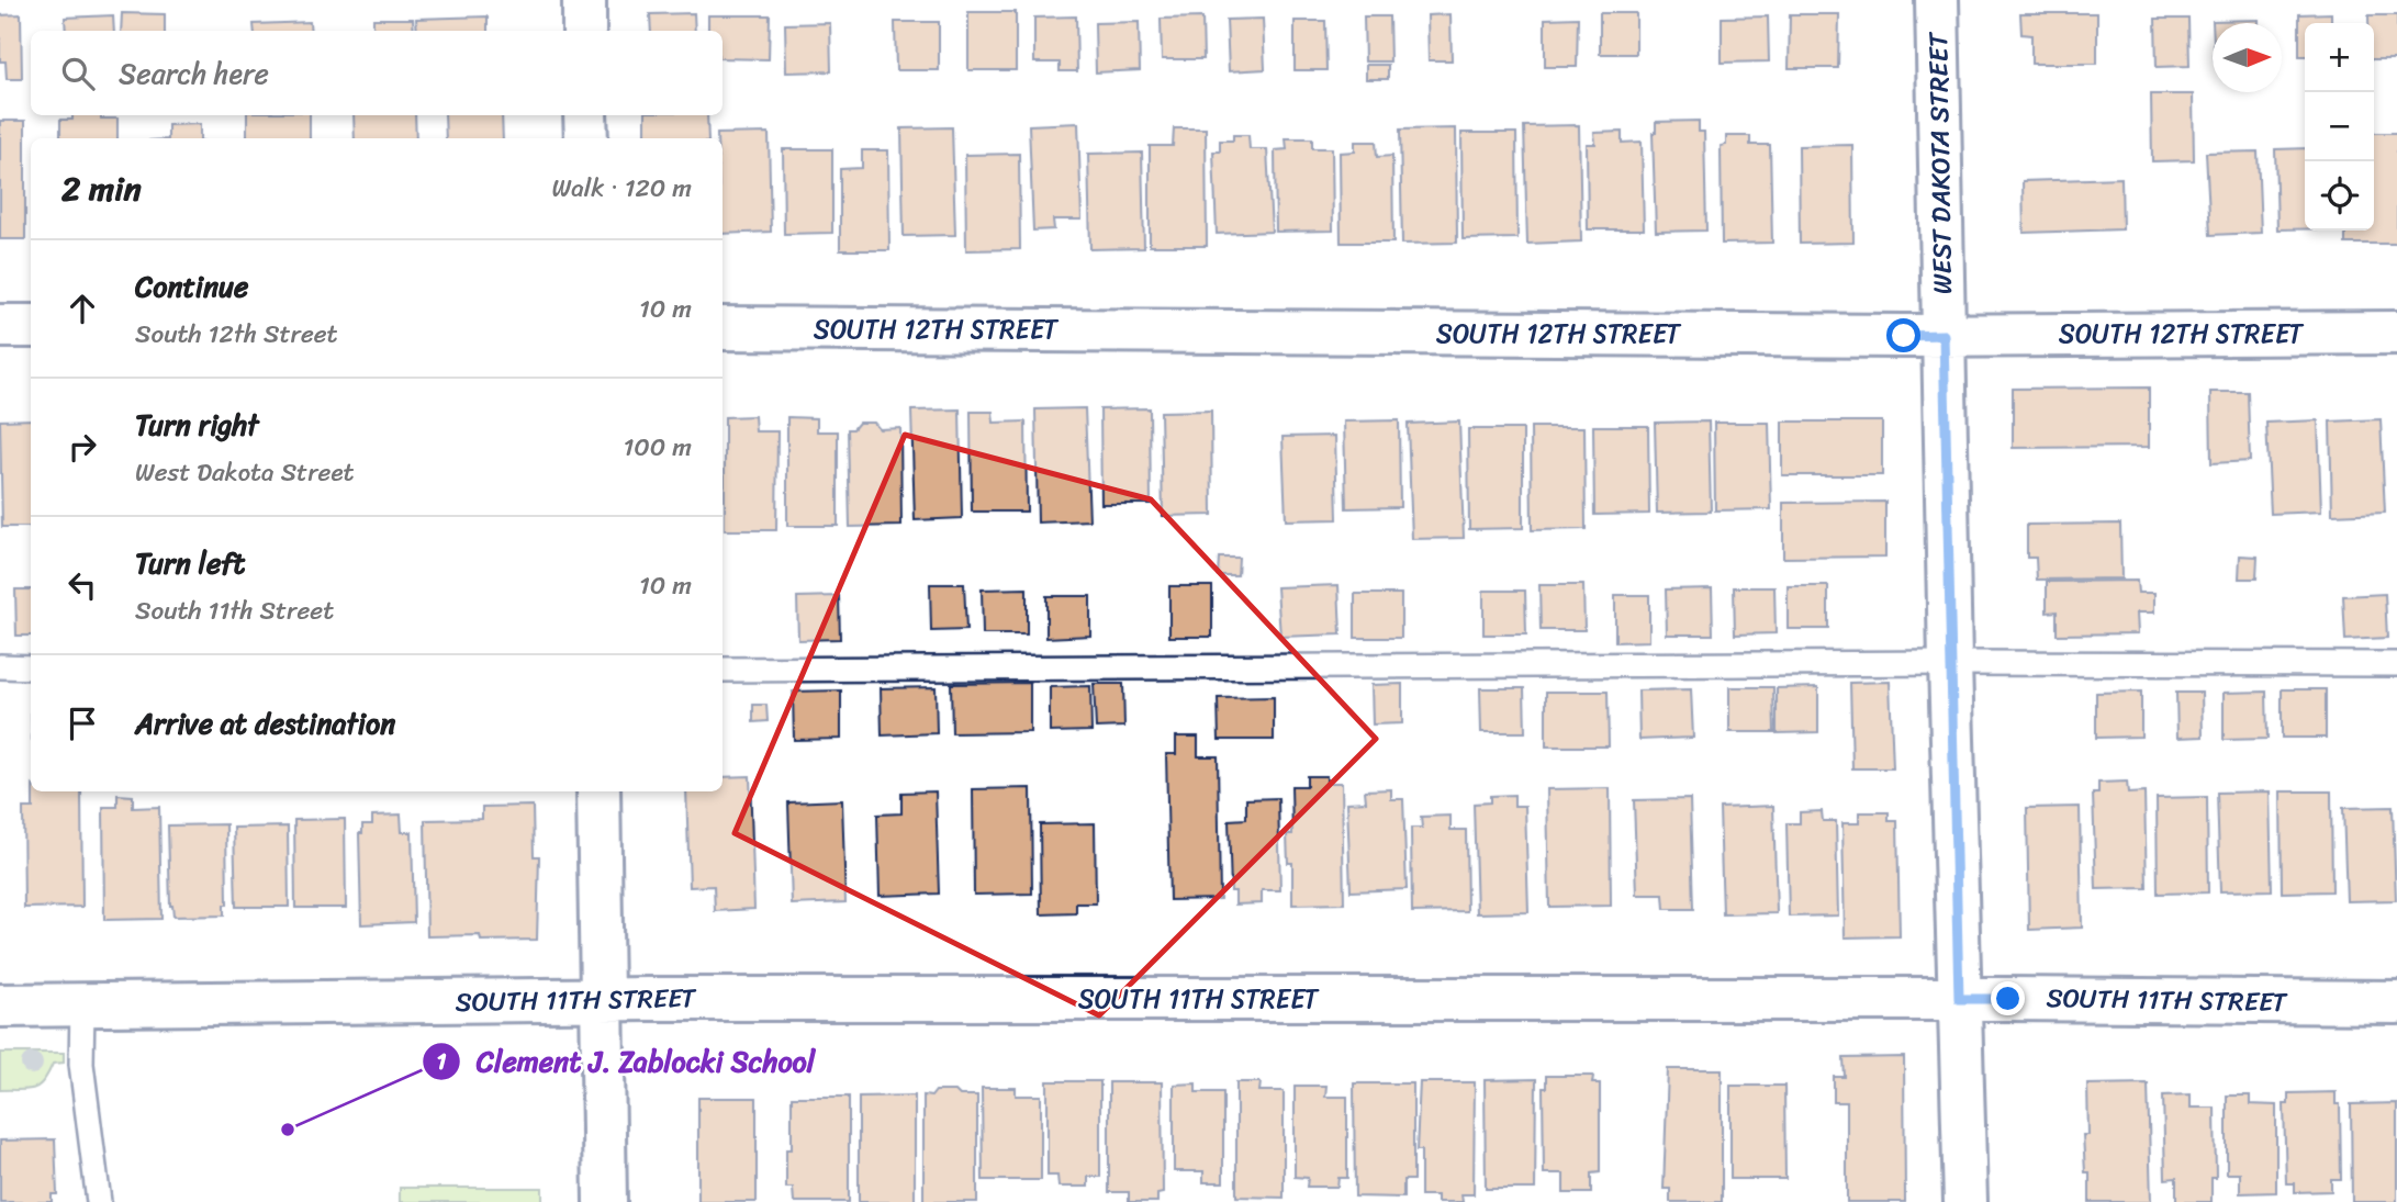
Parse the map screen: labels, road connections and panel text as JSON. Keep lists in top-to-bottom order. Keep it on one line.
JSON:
{"streets":{"street":["WEST DAKOTA STREET","SOUTH 12TH STREET","SOUTH 11TH STREET"]},"crossings":[["WEST DAKOTA STREET","SOUTH 12TH STREET"],["WEST DAKOTA STREET","SOUTH 11TH STREET"]],"places":["Clement J. Zablocki School"],"north":"right","page":{"map_buttons":["+","−"],"search":"Search here","heading":["2 min","Walk · 120 m"],"list":[["Continue","South 12th Street","10 m"],["Turn right","West Dakota Street","100 m"],["Turn left","South 11th Street","10 m"],"Arrive at destination"]}}
